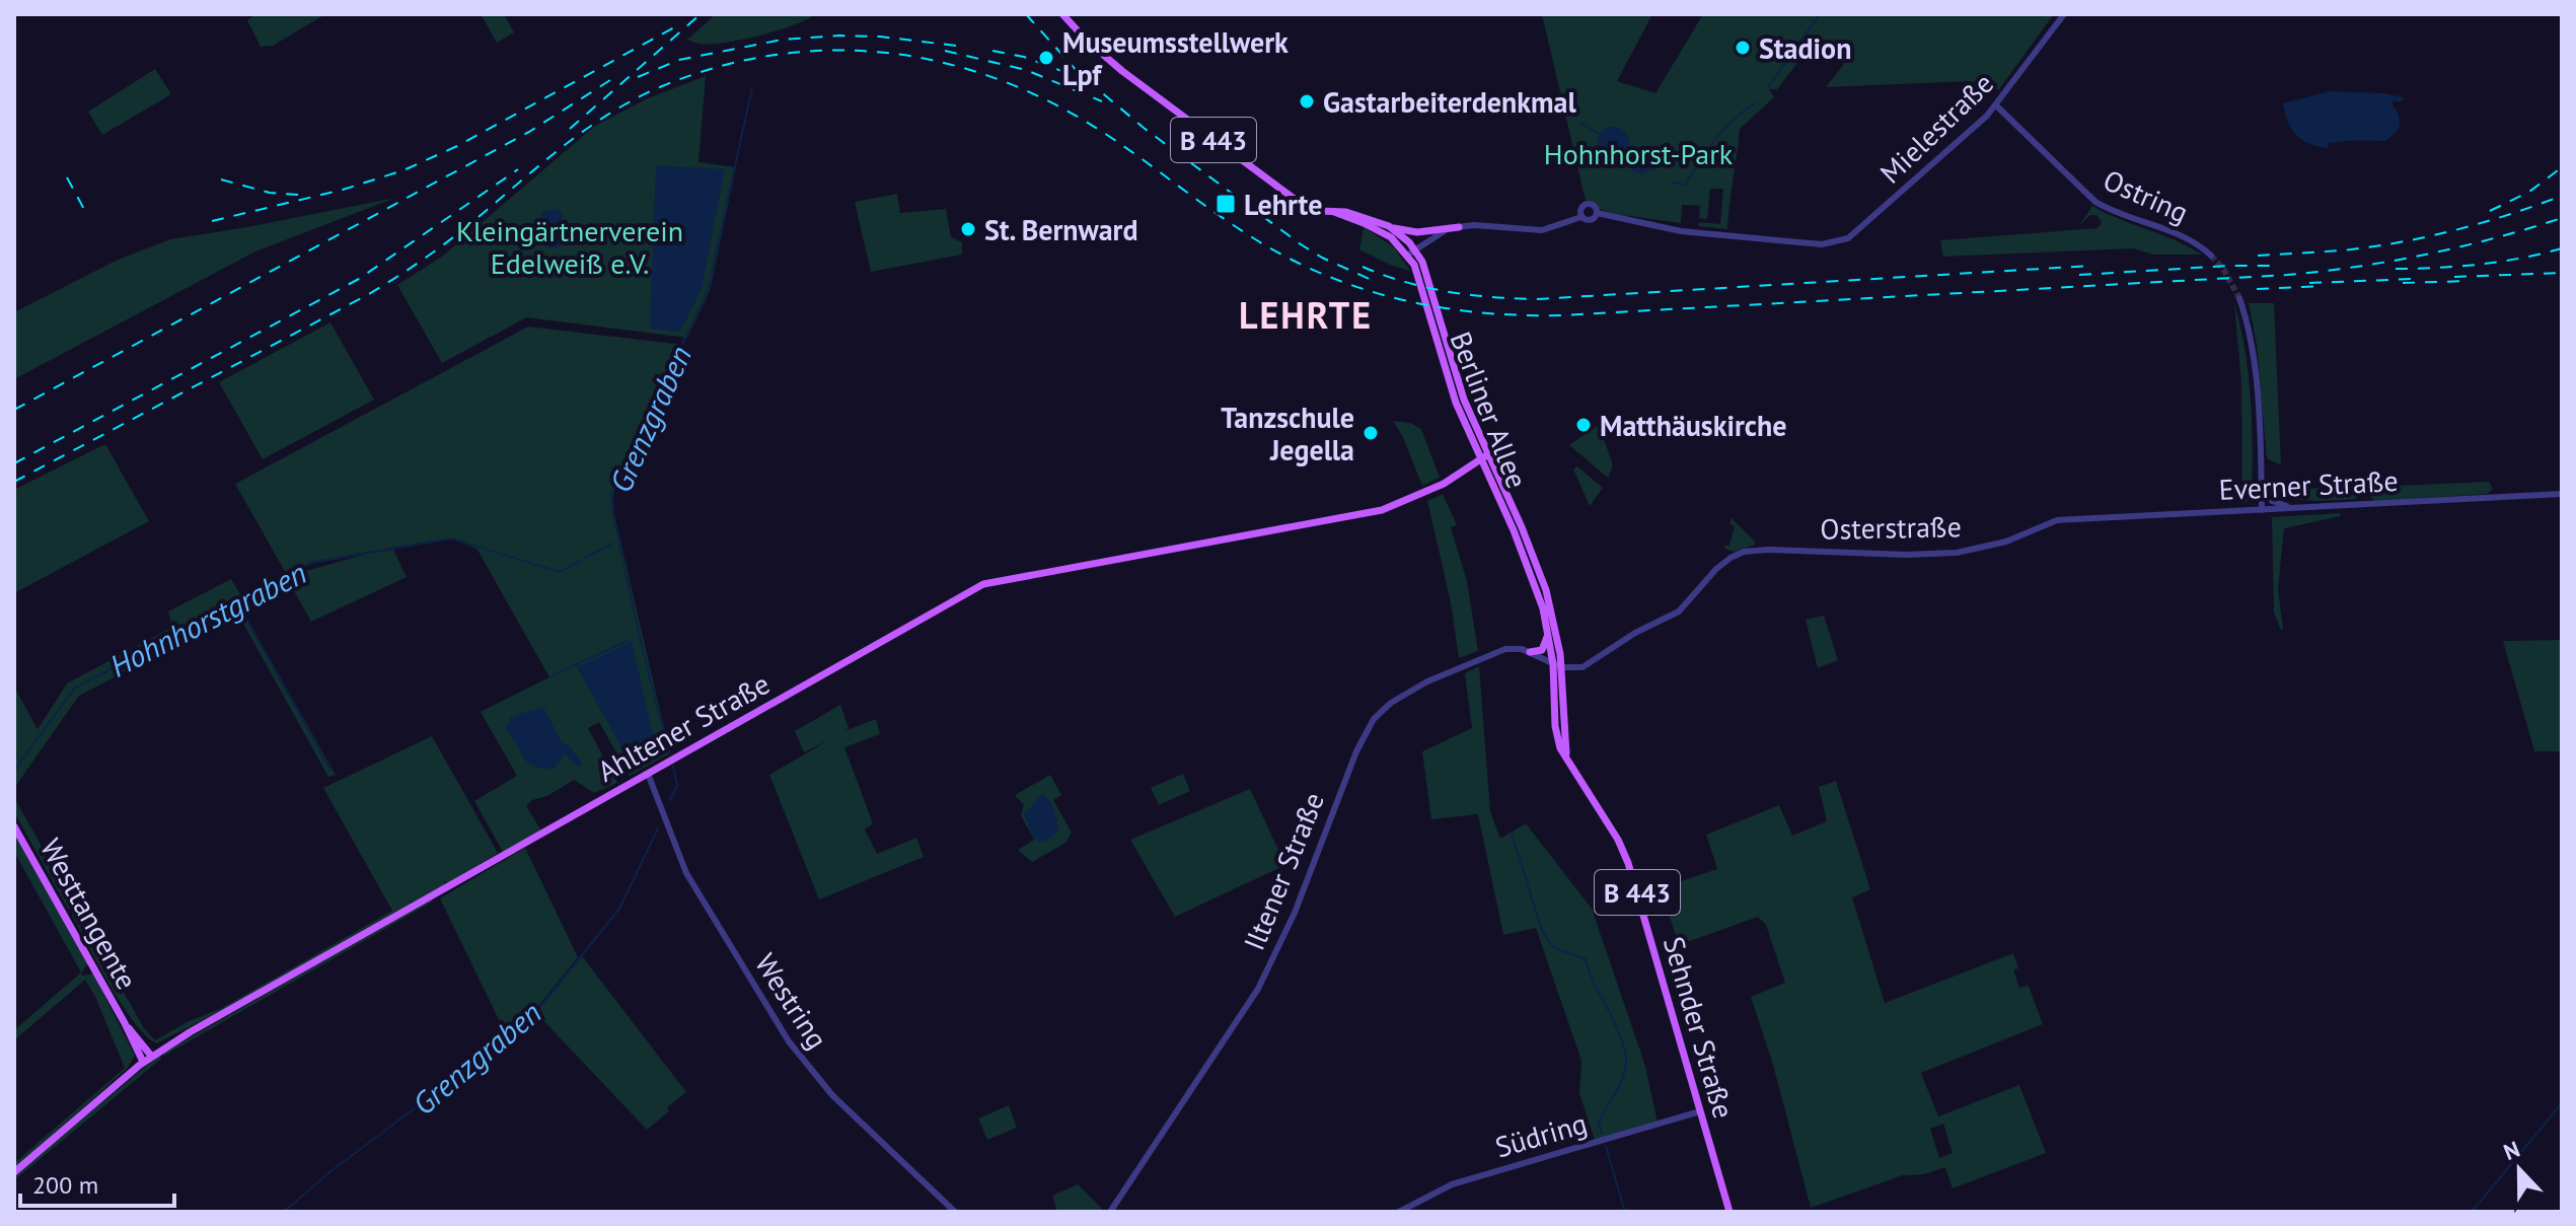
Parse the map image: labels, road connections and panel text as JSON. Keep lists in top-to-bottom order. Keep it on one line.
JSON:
{"streets":{"main road":["B 443","Berliner Allee","Ahltener Straße","Westtangente","Sehnder Straße"],"street":["Mielestraße","Ostring","Everner Straße","Osterstraße","Iltener Straße","Westring","Südring"]},"crossings":[["Mielestraße","Ostring"],["B 443","Berliner Allee"],["Berliner Allee","Osterstraße"],["Berliner Allee","Ahltener Straße"],["Berliner Allee","Sehnder Straße"],["Everner Straße","Osterstraße"],["Osterstraße","Sehnder Straße"],["Ahltener Straße","Westtangente"],["Ahltener Straße","Westring"],["Sehnder Straße","Südring"]],"districts":["LEHRTE"],"water":["Grenzgraben","Hohnhorstgraben"],"parks":["Hohnhorst-Park","Kleingärtnerverein Edelweiß e.V."],"places":{"other":["Stadion","Museumsstellwerk Lpf","Gastarbeiterdenkmal","St. Bernward","Matthäuskirche","Tanzschule Jegella"],"transit":["Lehrte"]},"scale_bar":"200 m","north":"top"}
